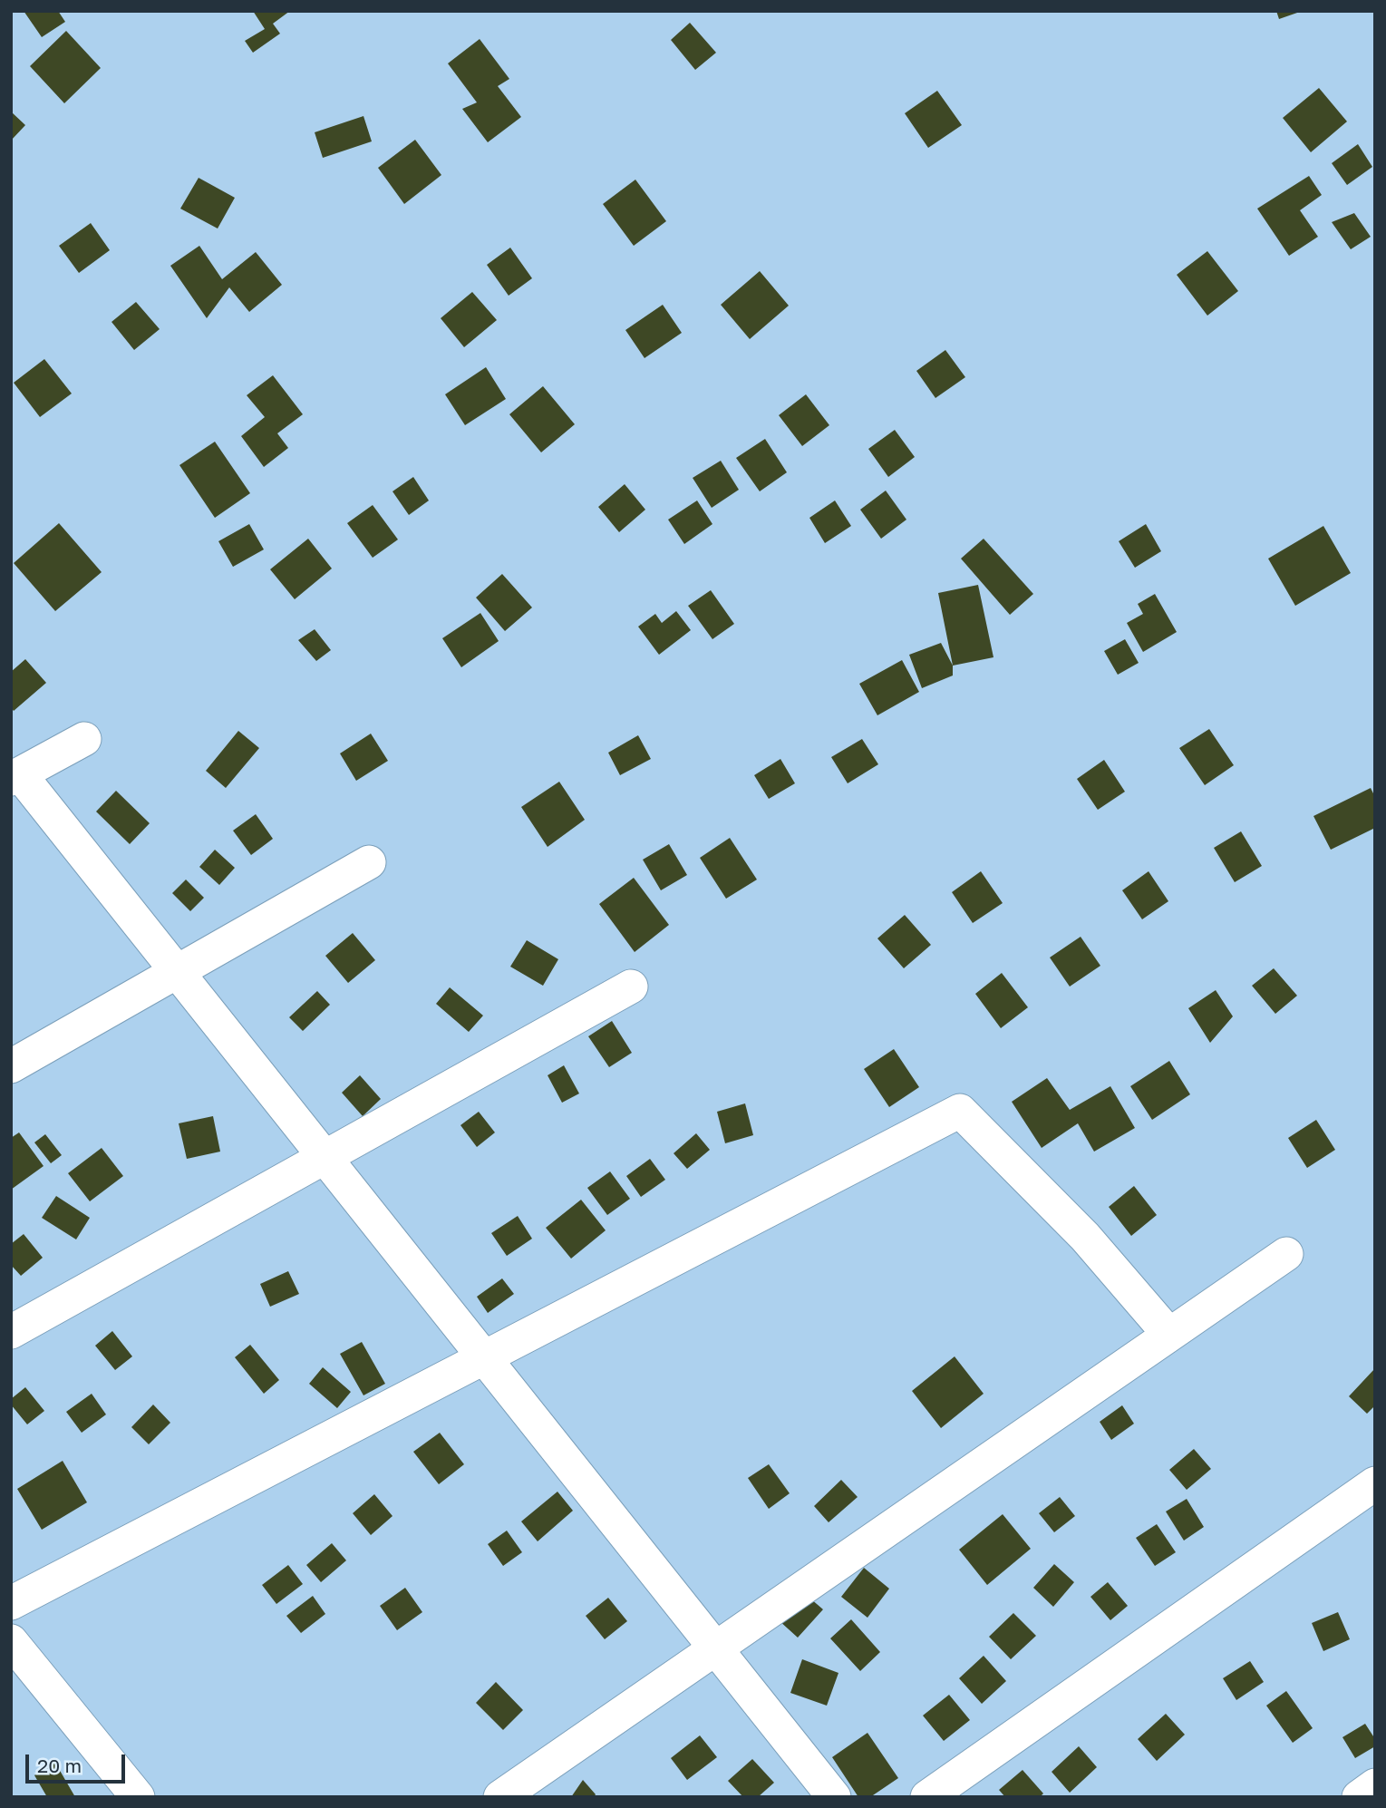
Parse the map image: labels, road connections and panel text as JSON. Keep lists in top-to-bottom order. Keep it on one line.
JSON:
{"scale_bar":"20 m"}
